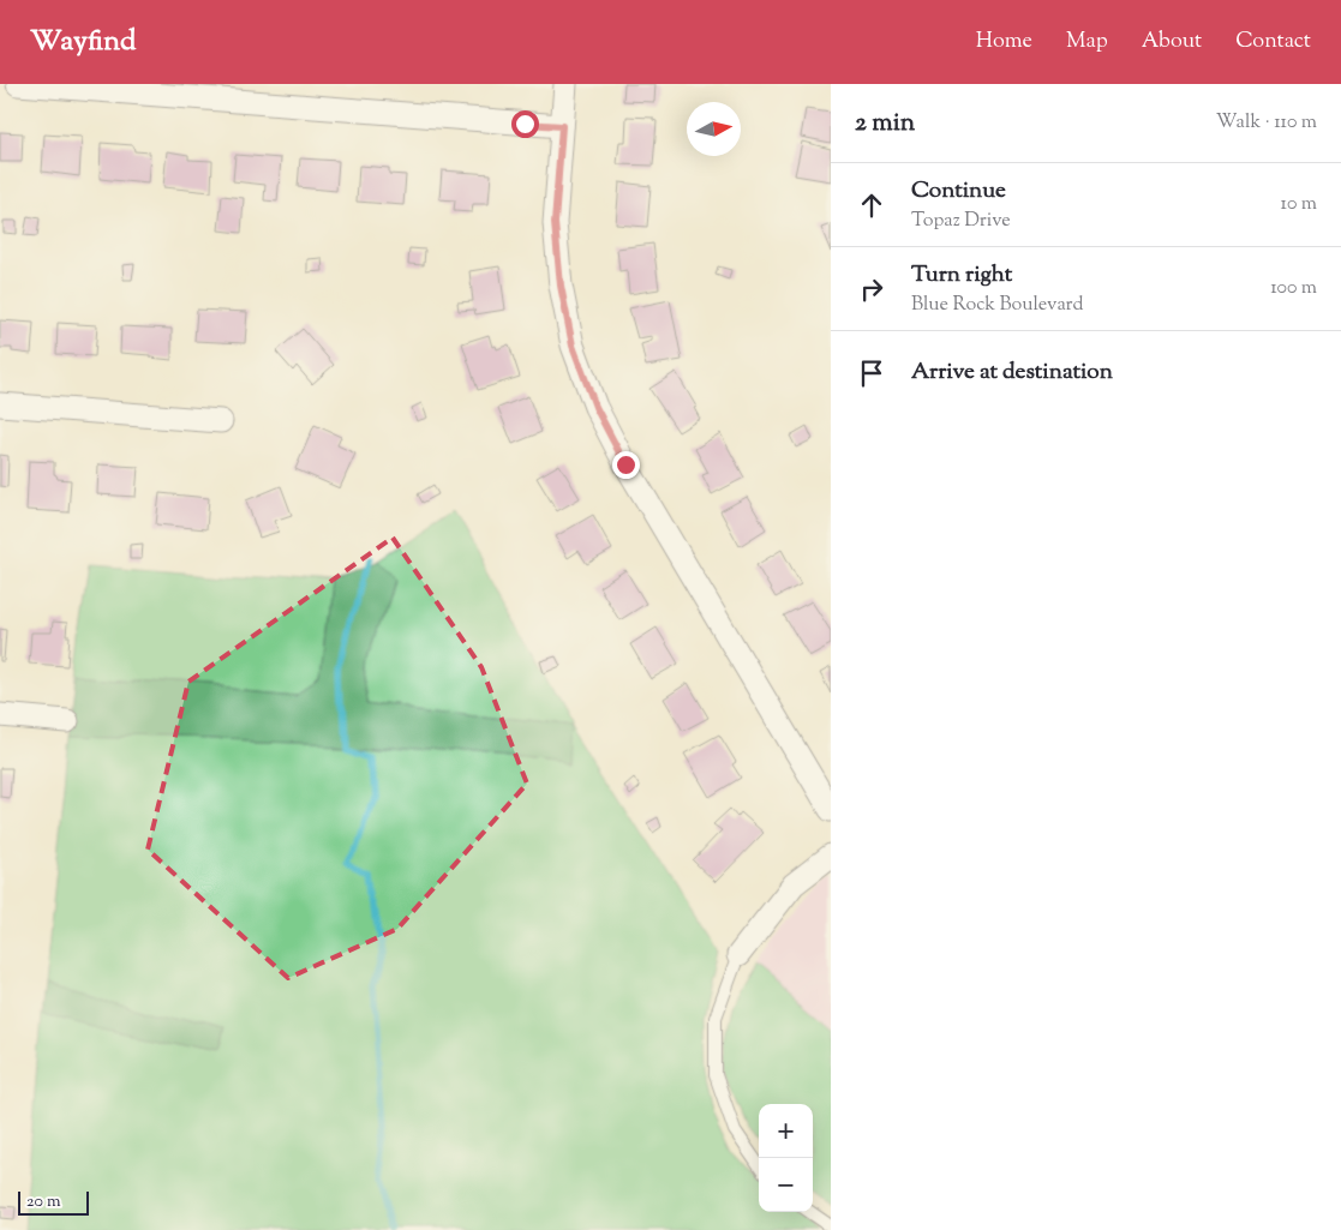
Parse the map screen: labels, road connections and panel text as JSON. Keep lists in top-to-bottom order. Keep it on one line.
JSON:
{"scale_bar":"20 m","north":"right","page":{"header":"Wayfind","nav":["Home","Map","About","Contact"],"heading":["2 min","Walk · 110 m"],"list":[["Continue","Topaz Drive","10 m"],["Turn right","Blue Rock Boulevard","100 m"],"Arrive at destination"],"map_buttons":["+","−"],"scale":"20 m"}}
